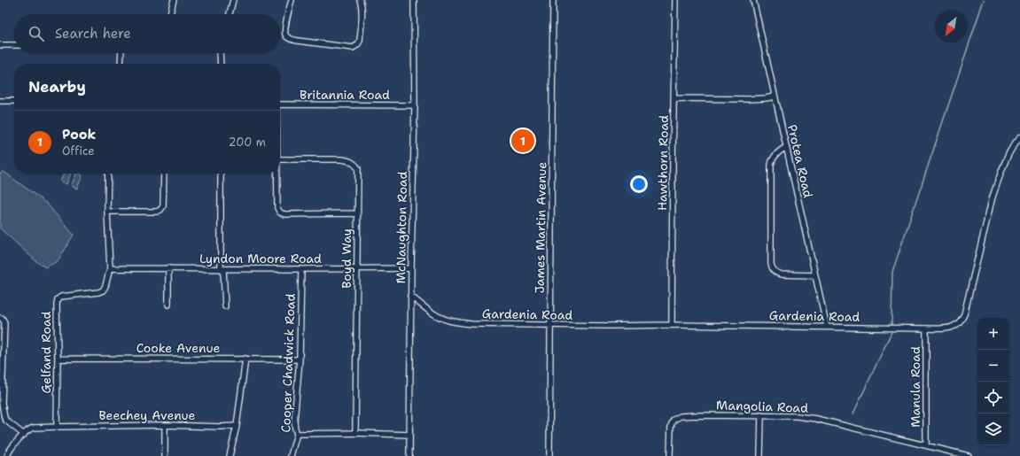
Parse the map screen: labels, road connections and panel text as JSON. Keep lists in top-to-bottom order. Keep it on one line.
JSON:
{"streets":{"street":["Britannia Road","Protea Road","Hawthorn Road","McNaughton Road","James Martin Avenue","Lyndon Moore Road","Boyd Way","Gardenia Road","Cooke Avenue","Gelfand Road","Cooper Chadwick Road","Manula Road","Mangolia Road","Beechey Avenue"]},"crossings":[["Britannia Road","McNaughton Road"],["Protea Road","Gardenia Road"],["Hawthorn Road","Gardenia Road"],["McNaughton Road","Lyndon Moore Road"],["McNaughton Road","Gardenia Road"],["James Martin Avenue","Gardenia Road"],["Lyndon Moore Road","Boyd Way"],["Lyndon Moore Road","Gelfand Road"],["Lyndon Moore Road","Cooper Chadwick Road"],["Gardenia Road","Manula Road"],["Cooke Avenue","Gelfand Road"],["Cooke Avenue","Cooper Chadwick Road"],["Gelfand Road","Beechey Avenue"],["Manula Road","Mangolia Road"]],"north":"bottom left","page":{"search":"Search here","heading":"Nearby","list":[{"mark":"1","name":"Pook","note":"Office","value":"200 m"}],"pins":"1","map_buttons":["+","−"]}}
